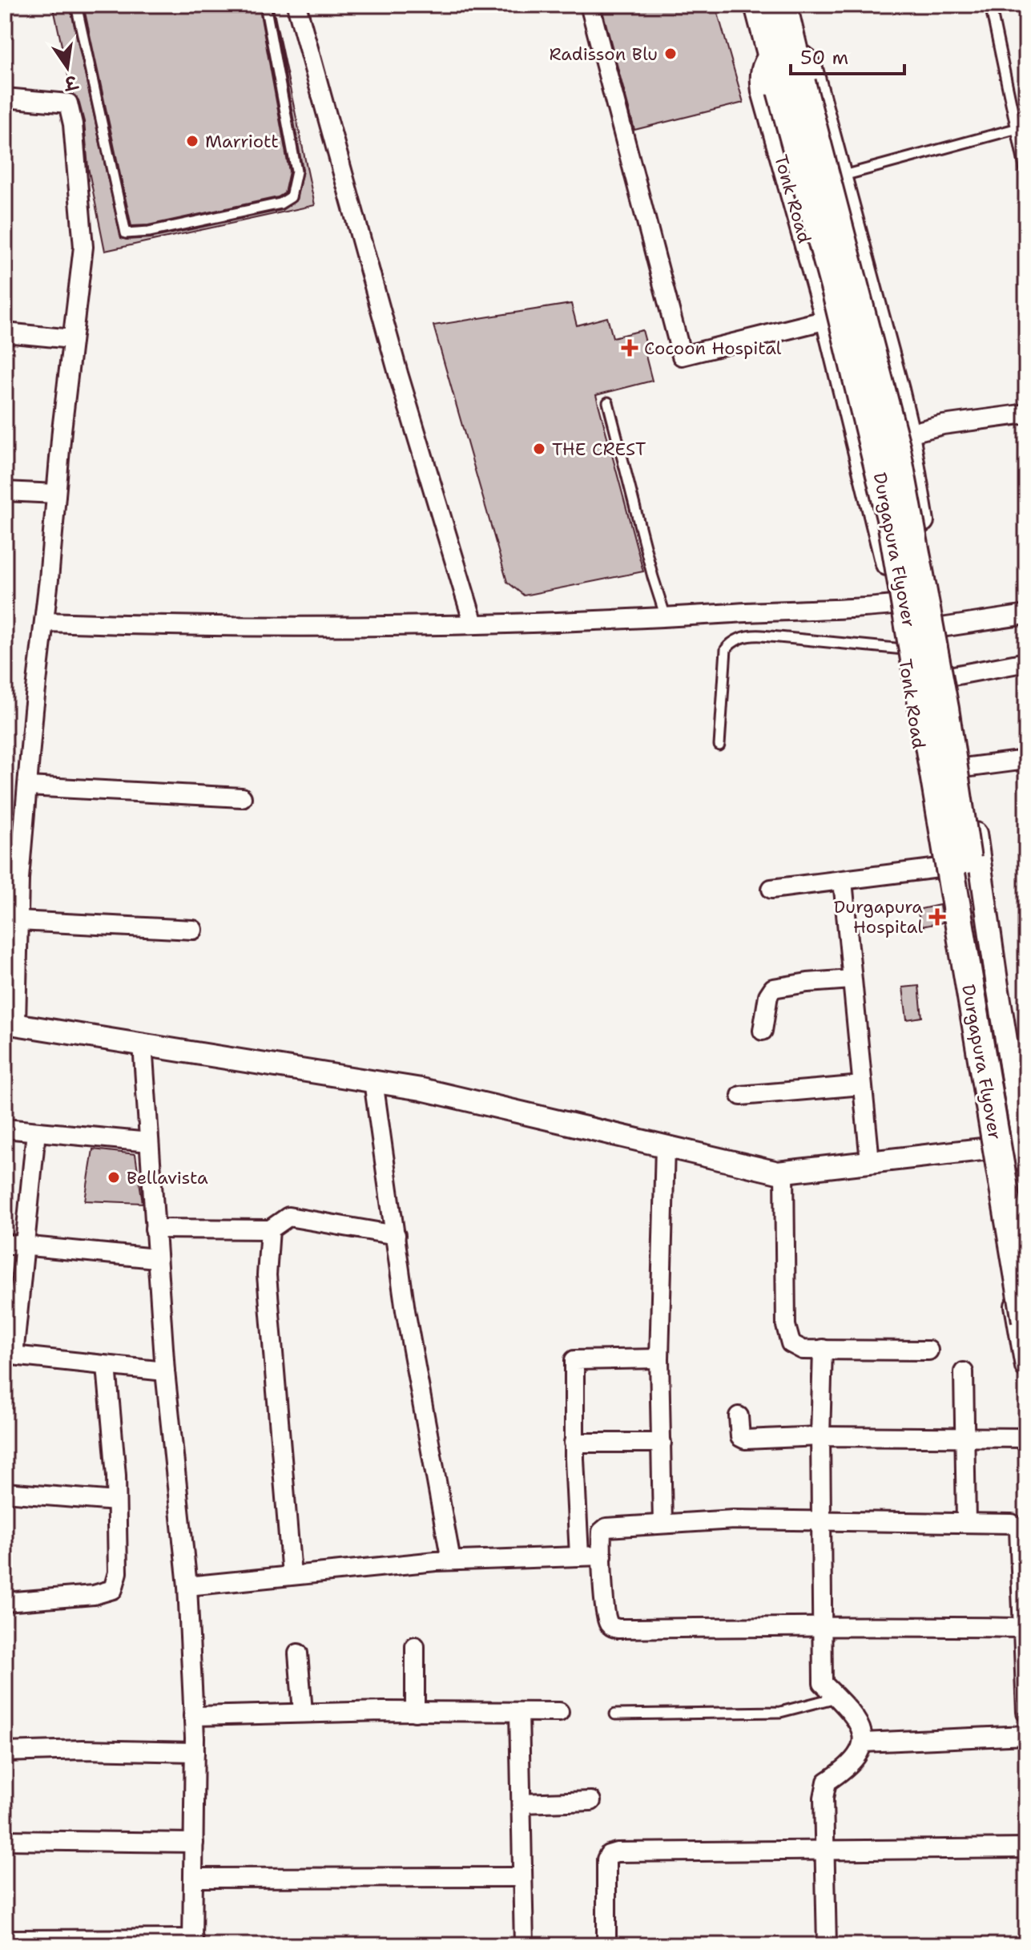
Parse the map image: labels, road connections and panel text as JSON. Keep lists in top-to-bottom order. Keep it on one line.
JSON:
{"streets":{"main road":["Durgapura Flyover"],"street":["Tonk Road"]},"crossings":[["Tonk Road","Durgapura Flyover"]],"places":{"other":["Radisson Blu","Marriott","THE CREST","Bellavista"],"health":["Cocoon Hospital","Durgapura Hospital"]},"scale_bar":"50 m","north":"bottom"}
